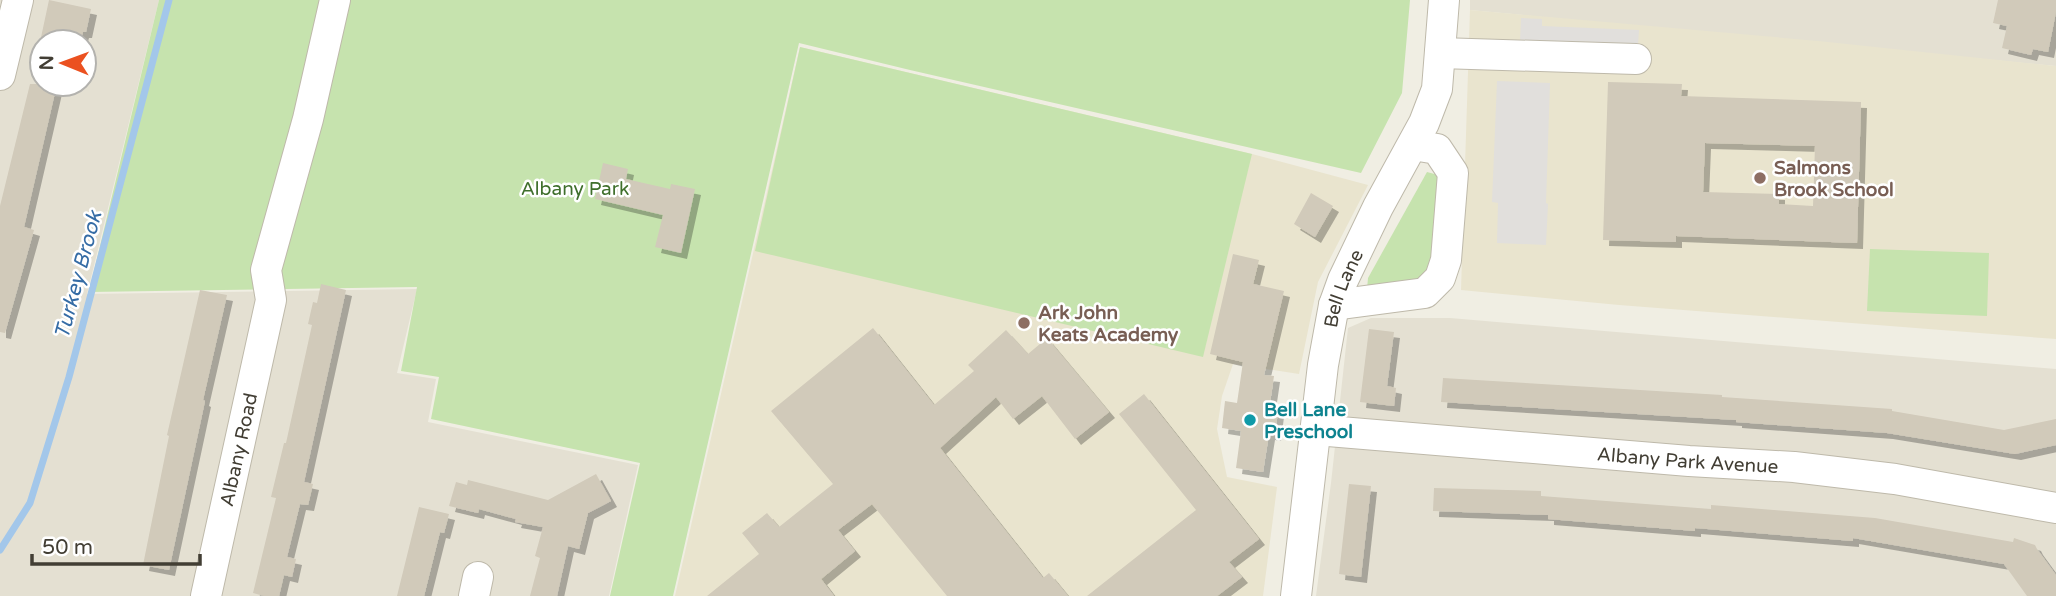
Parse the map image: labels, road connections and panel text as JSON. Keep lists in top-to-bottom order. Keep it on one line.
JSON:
{"streets":{"street":["Bell Lane","Albany Road","Albany Park Avenue"]},"crossings":[["Bell Lane","Albany Park Avenue"]],"water":["Turkey Brook"],"parks":["Albany Park"],"places":["Salmons Brook School","Ark John Keats Academy","Bell Lane Preschool"],"scale_bar":"50 m","north":"left"}
